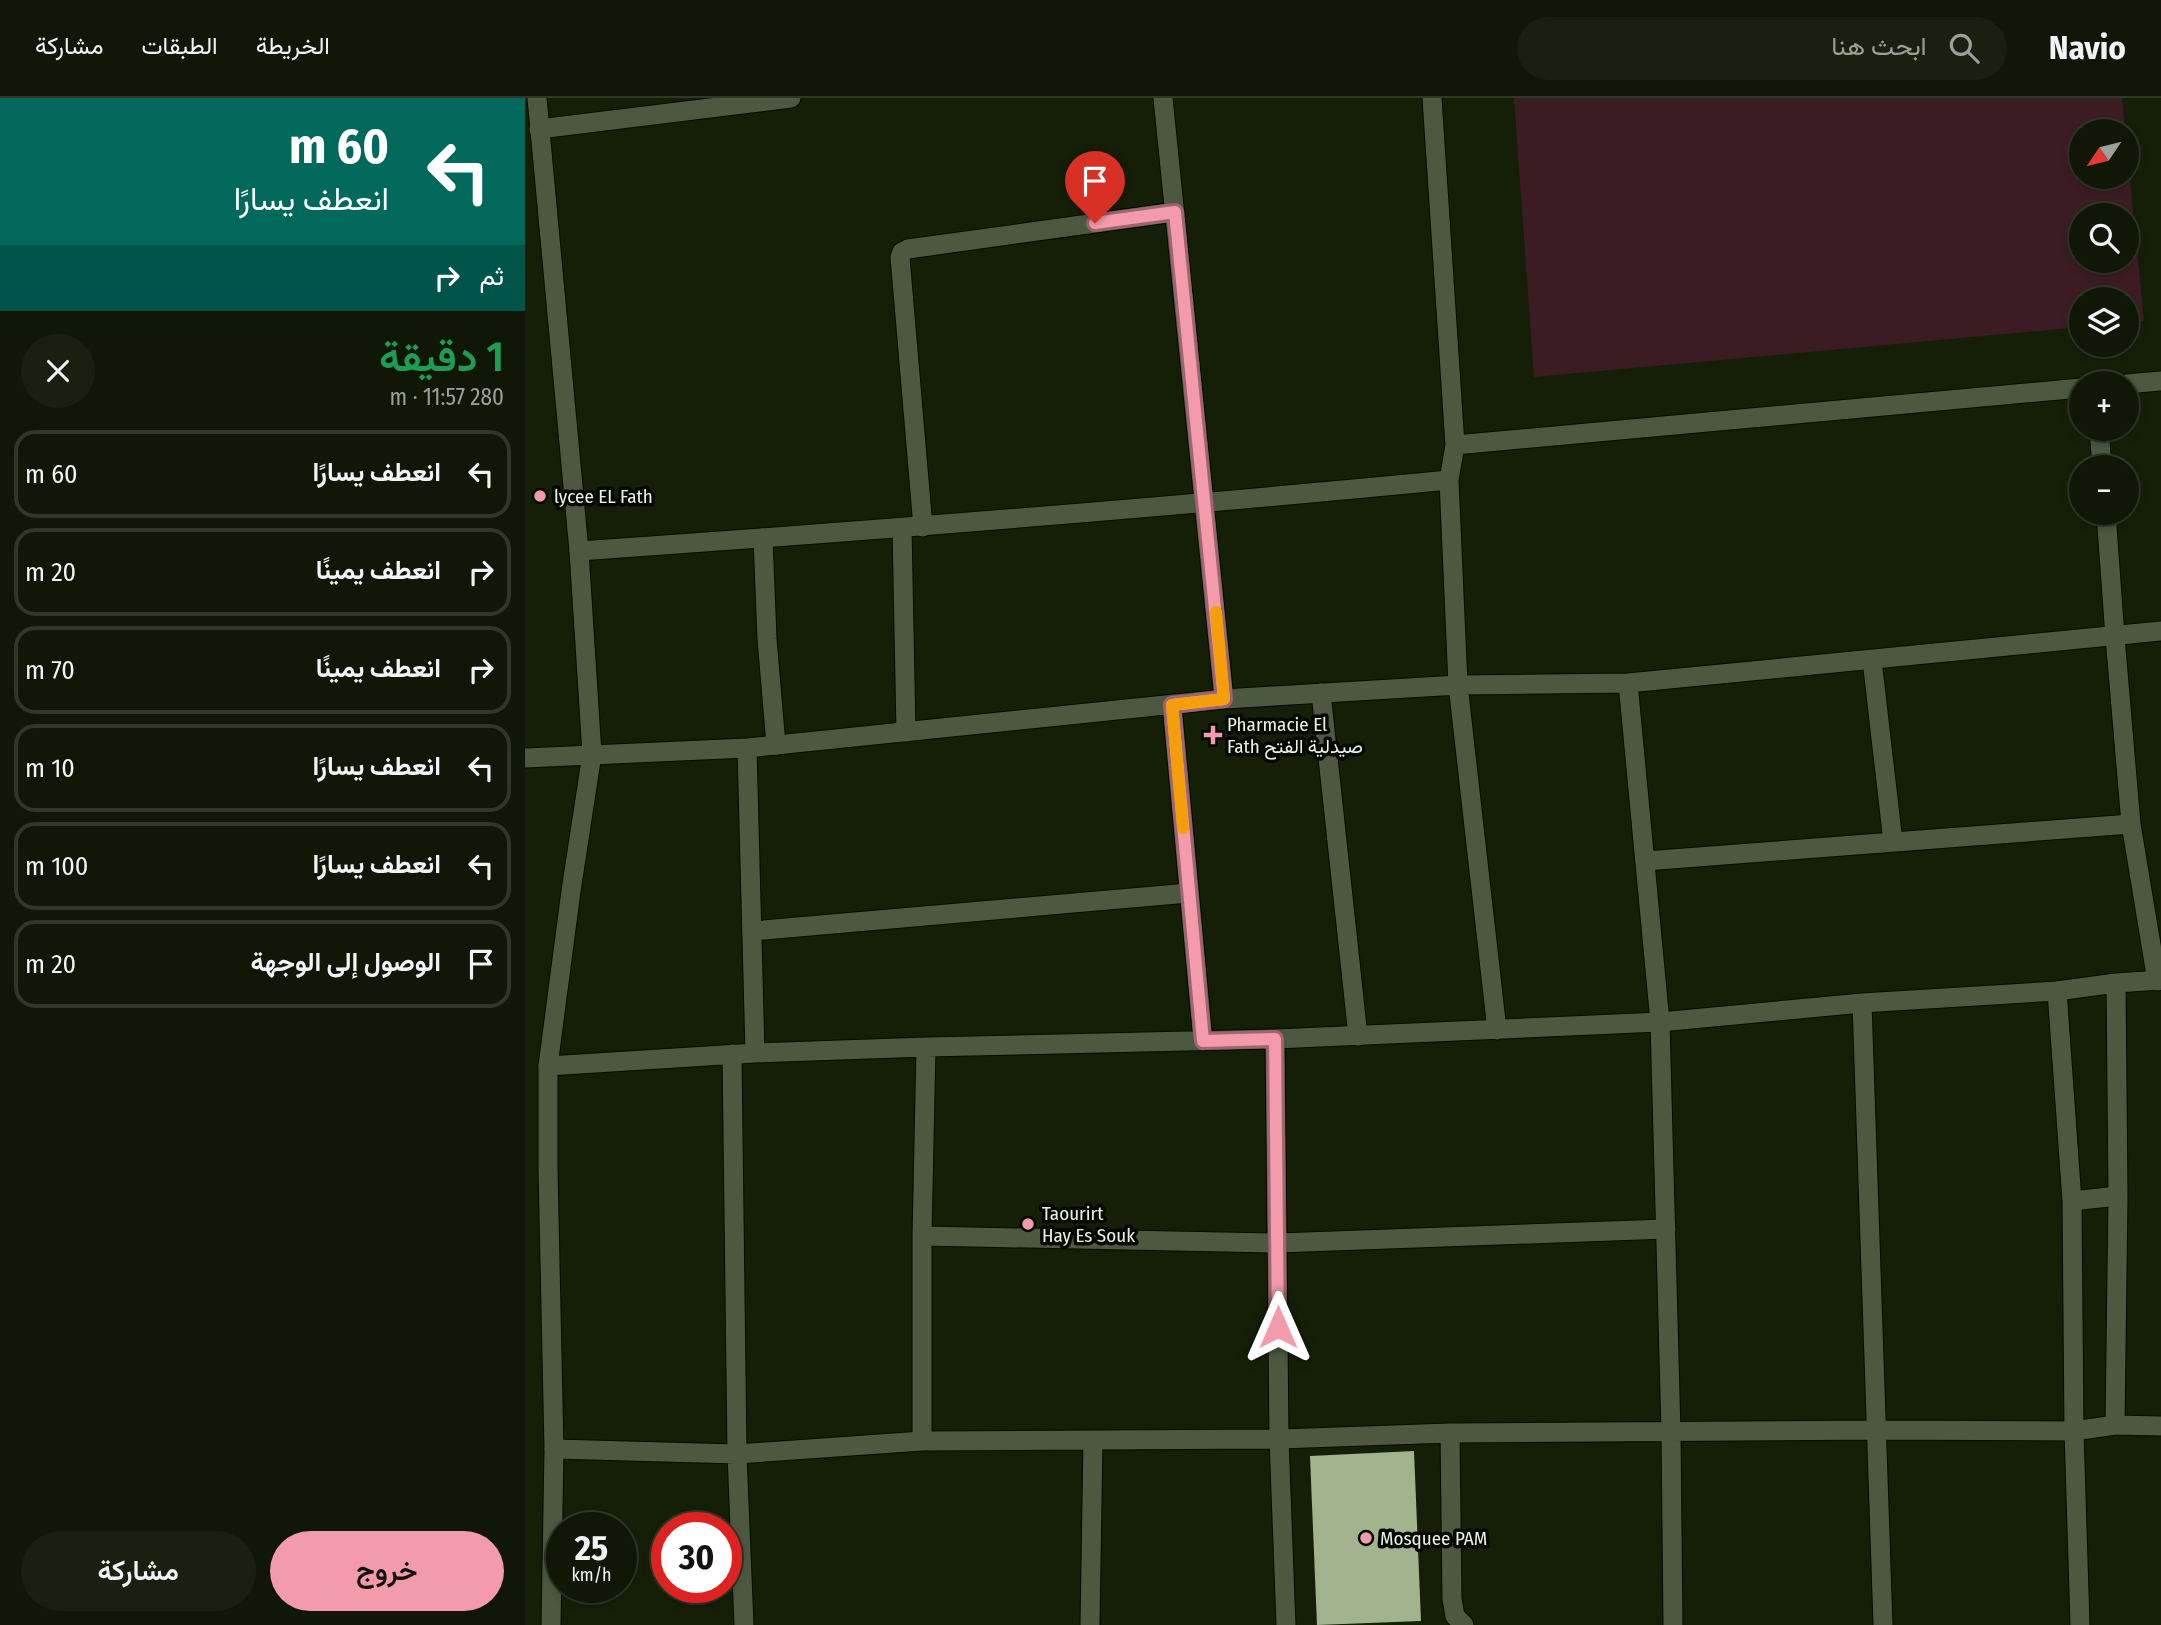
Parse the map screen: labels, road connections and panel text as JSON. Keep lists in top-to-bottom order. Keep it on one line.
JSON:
{"places":{"other":["lycee EL Fath","Taourirt Hay Es Souk","Mosquee PAM"],"health":["Pharmacie El Fath صيدلية الفتح"]},"north":"bottom left","page":{"header":"Navio","search":"ابحث هنا","nav":["الخريطة","الطبقات","مشاركة"],"turn":["60 m","انعطف يسارًا"],"map_buttons":["+","−"],"then":"ثم","heading":["1 دقيقة","280 m · 11:57"],"list":[{"name":"انعطف يسارًا","value":"60 m"},{"name":"انعطف يمينًا","value":"20 m"},{"name":"انعطف يمينًا","value":"70 m"},{"name":"انعطف يسارًا","value":"10 m"},{"name":"انعطف يسارًا","value":"100 m"},{"name":"الوصول إلى الوجهة","value":"20 m"}],"speed":"25 km/h","limit":"30","buttons":["خروج","مشاركة"]}}
